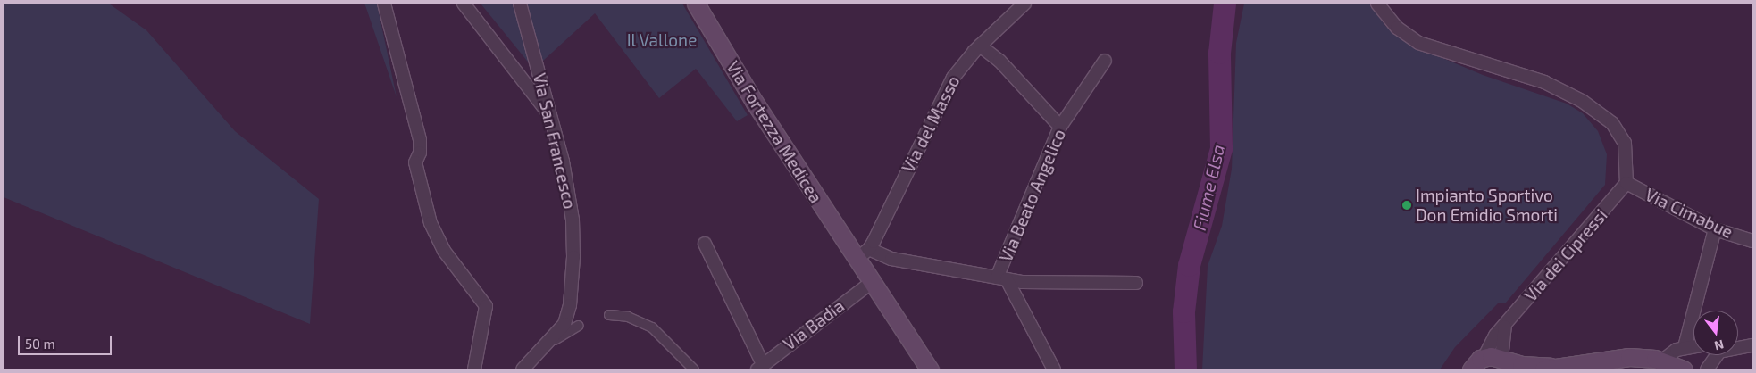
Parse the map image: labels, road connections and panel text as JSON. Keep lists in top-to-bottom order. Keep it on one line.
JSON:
{"streets":{"main road":["Via Fortezza Medicea"],"street":["Via del Masso","Via San Francesco","Via Beato Angelico","Via Cimabue","Via dei Cipressi","Via Badia"]},"crossings":[["Via del Masso","Via Fortezza Medicea"],["Via Fortezza Medicea","Via Badia"],["Via Cimabue","Via dei Cipressi"]],"water":["Fiume Elsa"],"parks":["Il Vallone"],"places":["Impianto Sportivo Don Emidio Smorti"],"scale_bar":"50 m","north":"bottom"}
